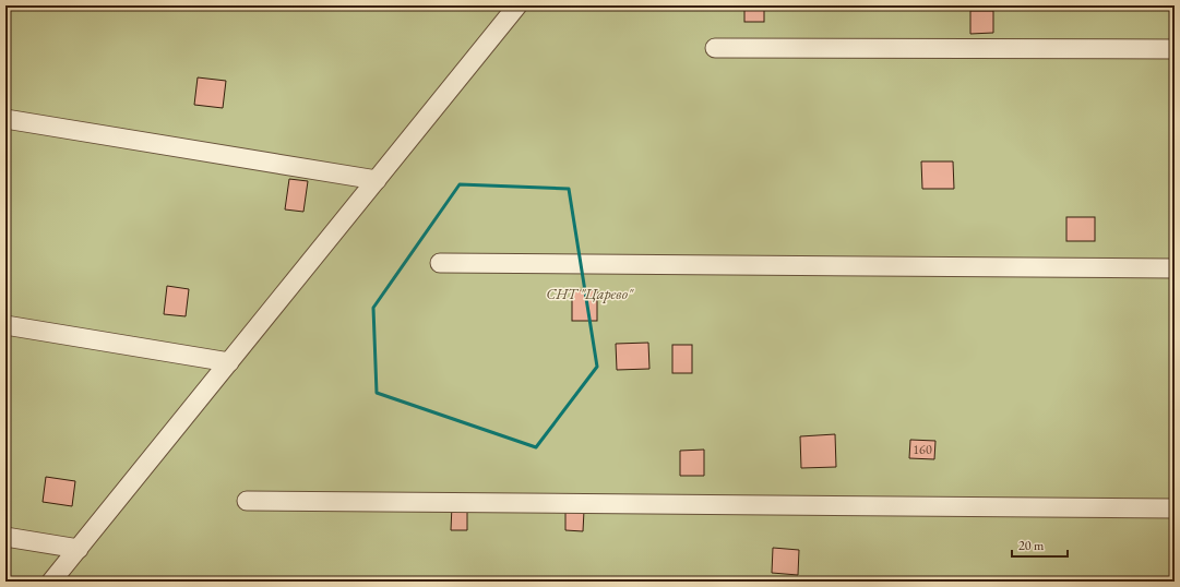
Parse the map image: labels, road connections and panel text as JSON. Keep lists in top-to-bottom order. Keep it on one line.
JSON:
{"parks":["СНТ \"Царево\""],"house_numbers":["160"],"scale_bar":"20 m"}
